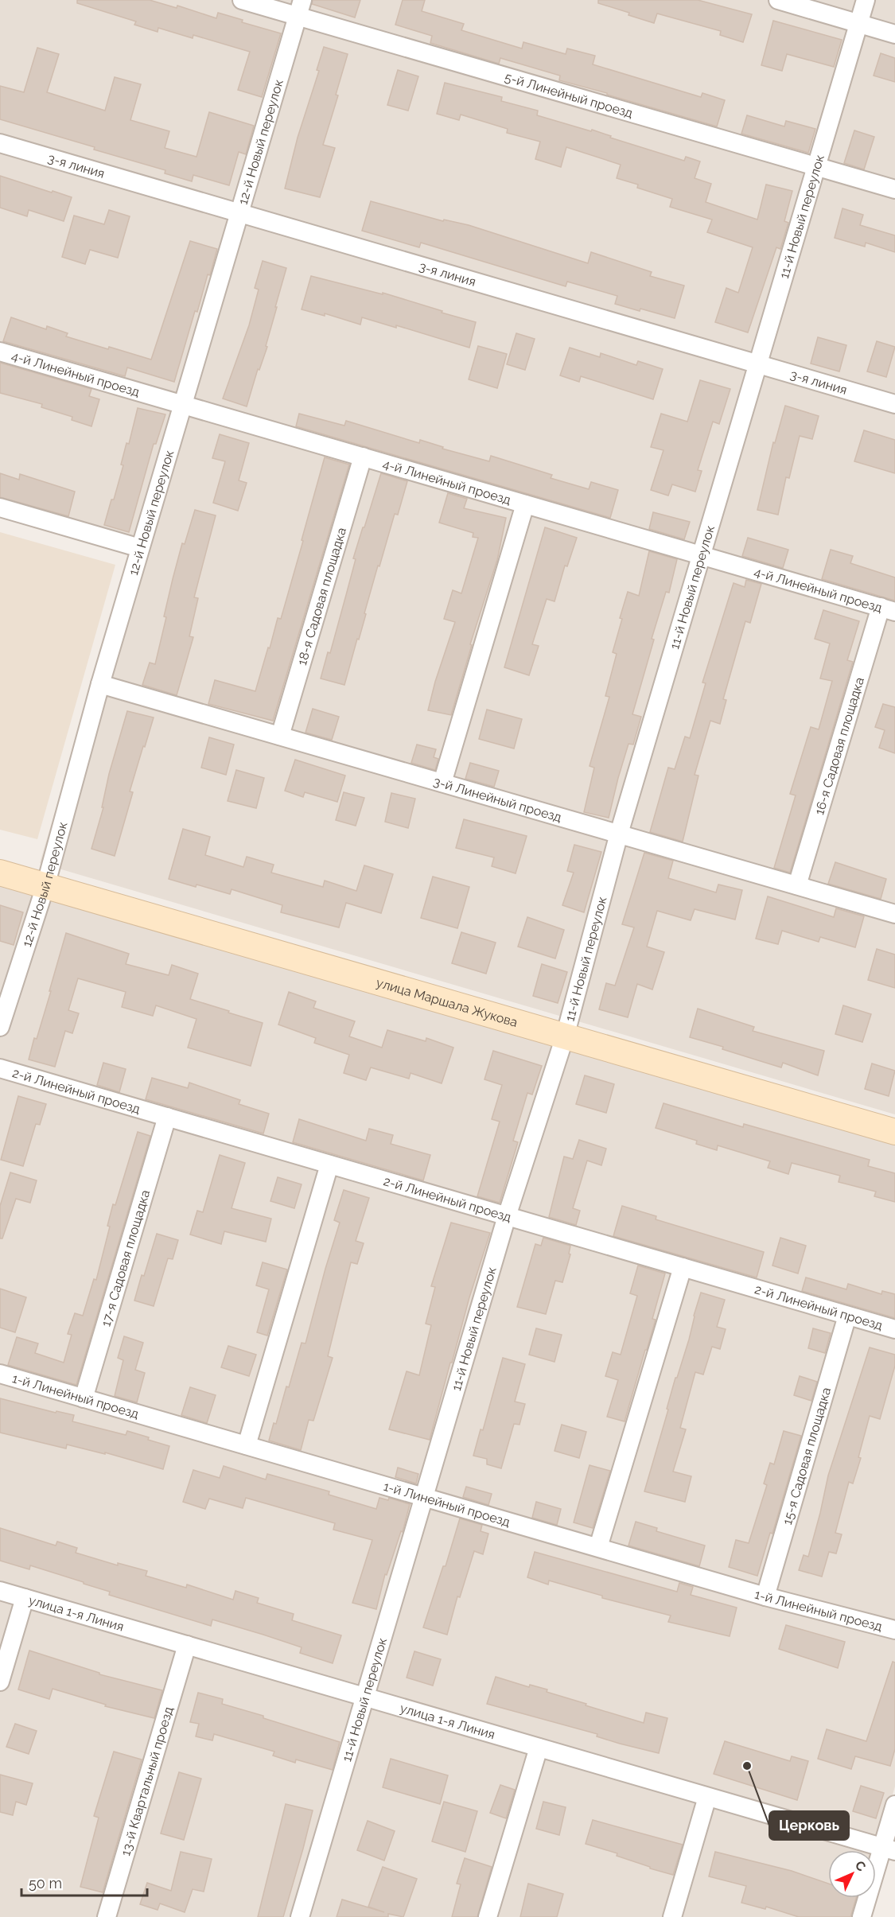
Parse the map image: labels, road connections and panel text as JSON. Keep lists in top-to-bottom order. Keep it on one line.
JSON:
{"streets":{"main road":["улица Маршала Жукова"],"street":["5-й Линейный проезд","12-й Новый переулок","3-я линия","11-й Новый переулок","4-й Линейный проезд","18-я Садовая площадка","16-я Садовая площадка","3-й Линейный проезд","2-й Линейный проезд","17-я Садовая площадка","1-й Линейный проезд","15-я Садовая площадка","улица 1-я Линия","13-й Квартальный проезд"]},"crossings":[["5-й Линейный проезд","12-й Новый переулок"],["5-й Линейный проезд","11-й Новый переулок"],["12-й Новый переулок","3-я линия"],["12-й Новый переулок","4-й Линейный проезд"],["12-й Новый переулок","3-й Линейный проезд"],["12-й Новый переулок","улица Маршала Жукова"],["3-я линия","11-й Новый переулок"],["11-й Новый переулок","4-й Линейный проезд"],["11-й Новый переулок","3-й Линейный проезд"],["11-й Новый переулок","улица Маршала Жукова"],["11-й Новый переулок","2-й Линейный проезд"],["11-й Новый переулок","1-й Линейный проезд"],["11-й Новый переулок","улица 1-я Линия"],["4-й Линейный проезд","18-я Садовая площадка"],["4-й Линейный проезд","16-я Садовая площадка"],["18-я Садовая площадка","3-й Линейный проезд"],["16-я Садовая площадка","3-й Линейный проезд"],["2-й Линейный проезд","17-я Садовая площадка"],["2-й Линейный проезд","15-я Садовая площадка"],["17-я Садовая площадка","1-й Линейный проезд"],["1-й Линейный проезд","15-я Садовая площадка"],["улица 1-я Линия","13-й Квартальный проезд"]],"places":["Церковь"],"scale_bar":"50 m","north":"top right"}
